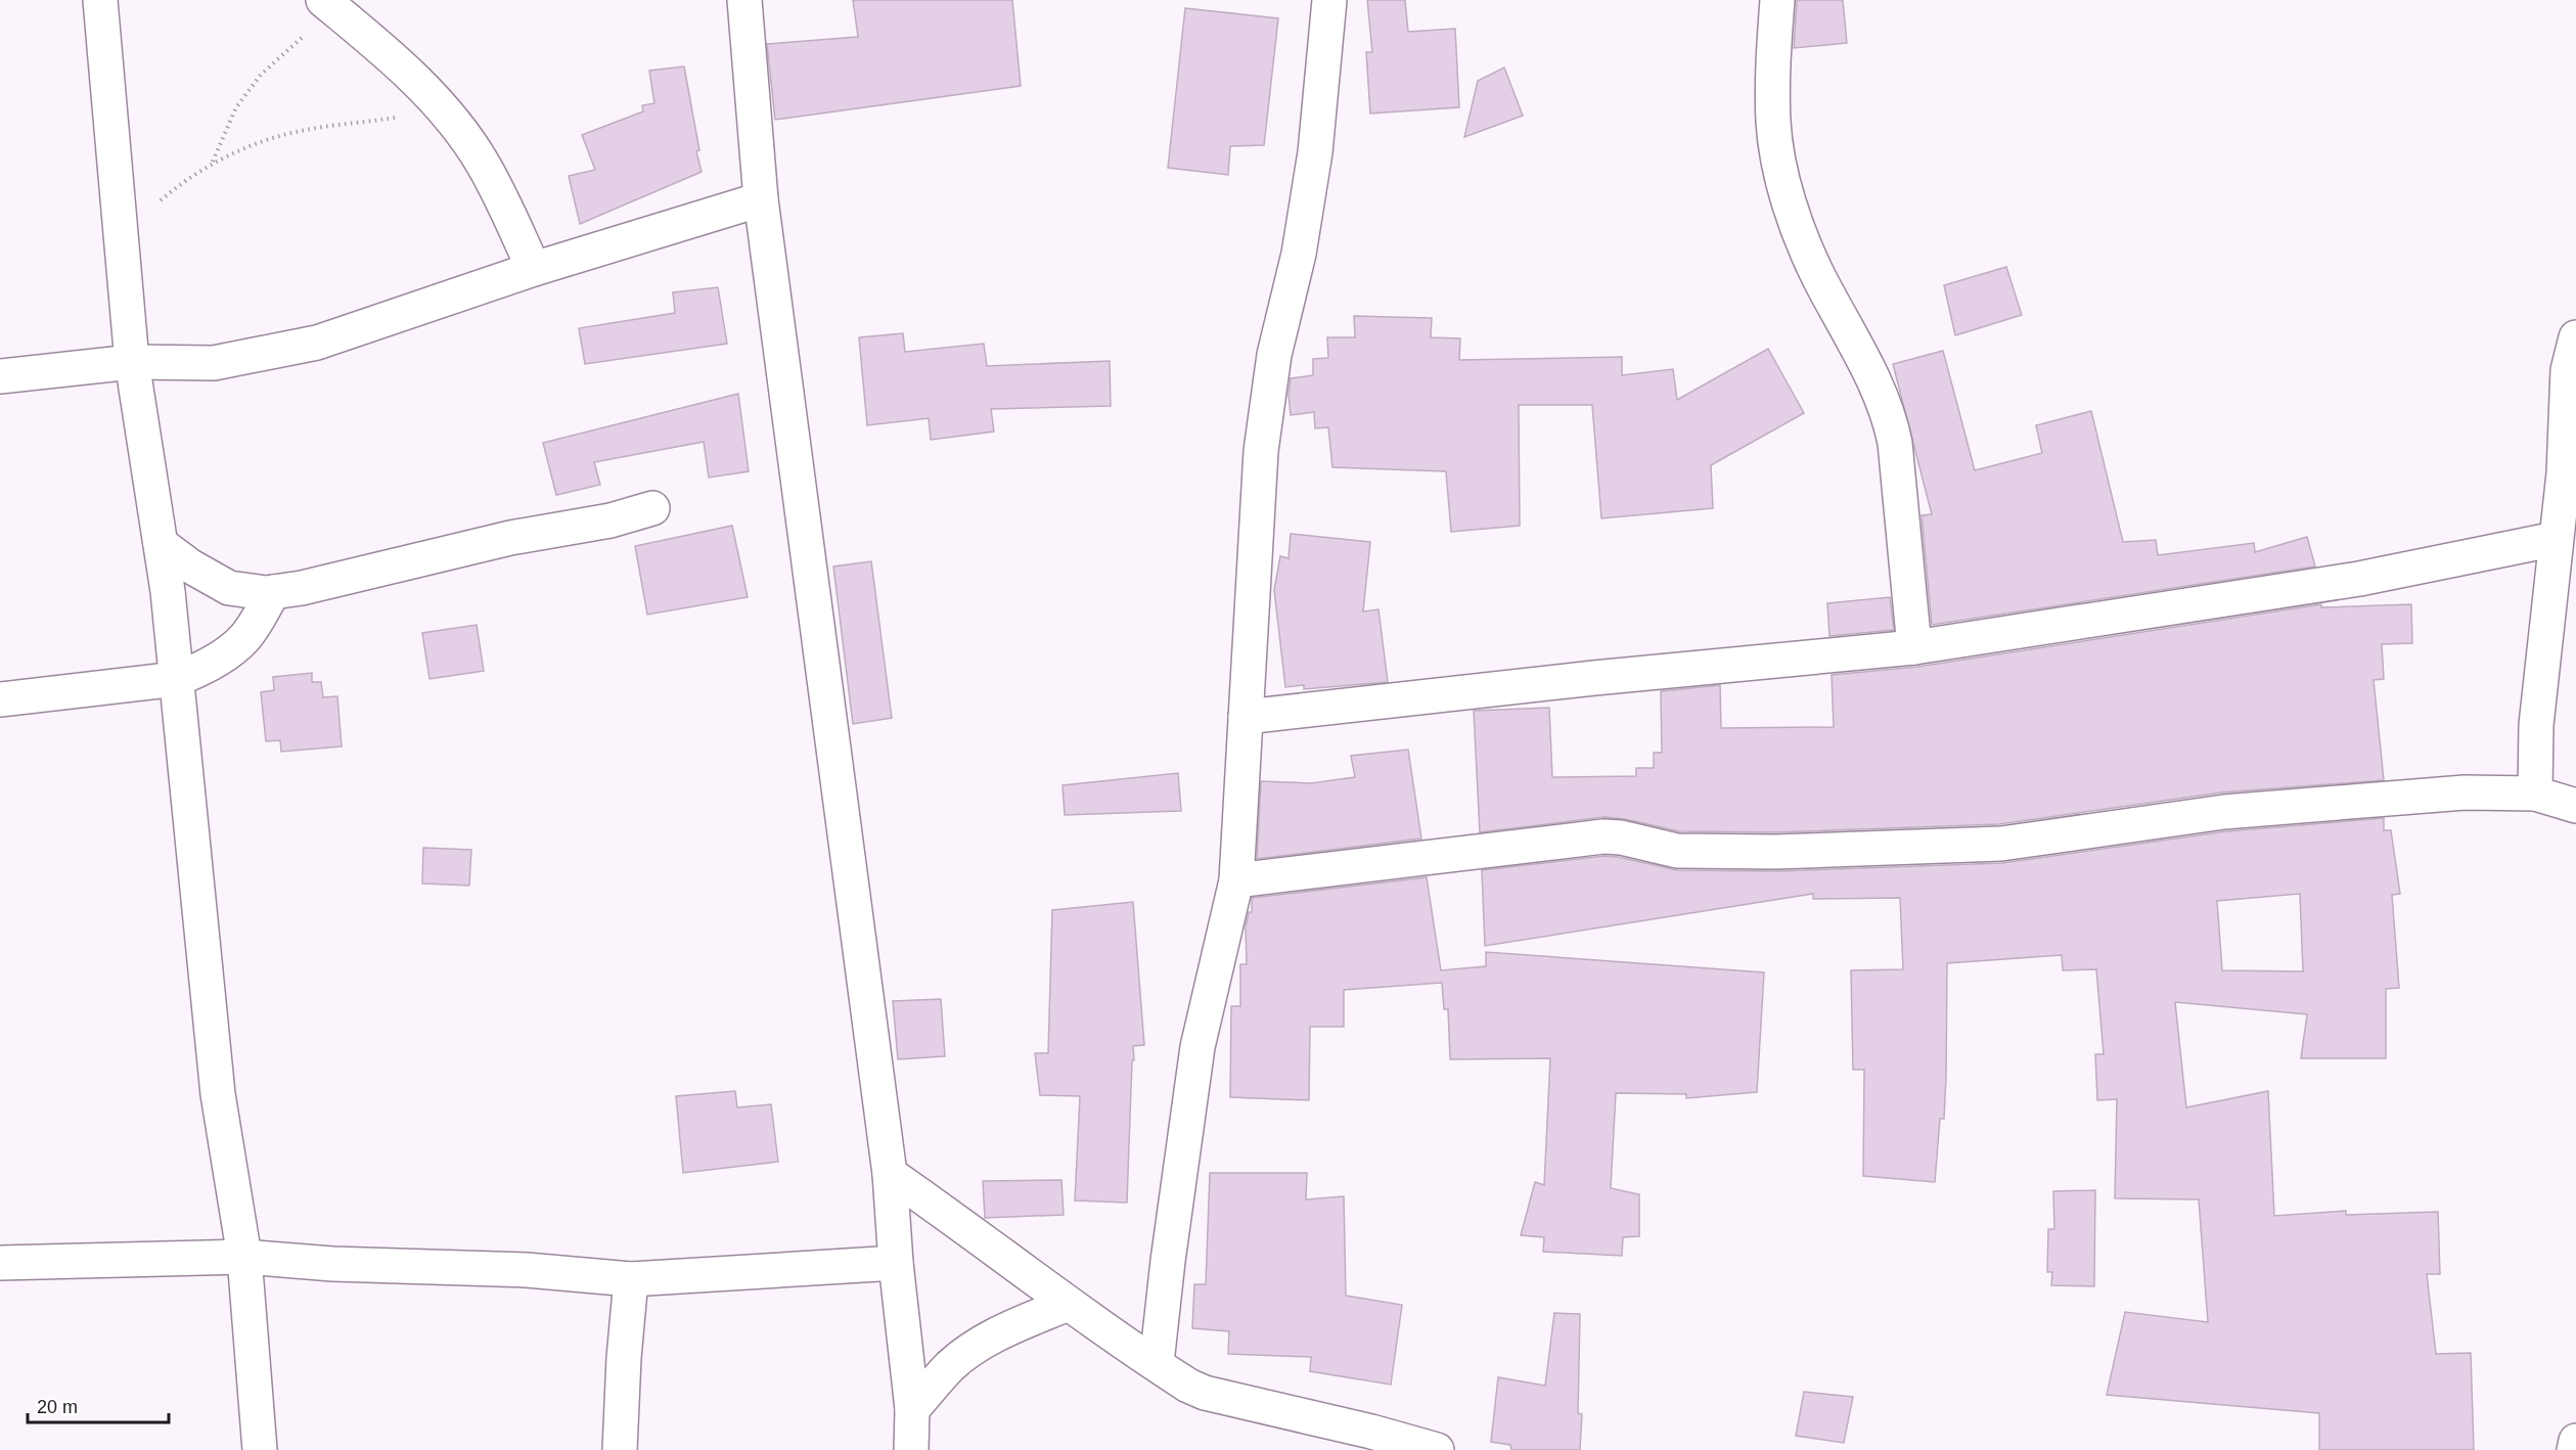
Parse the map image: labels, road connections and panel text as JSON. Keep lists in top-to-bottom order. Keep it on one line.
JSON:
{"scale_bar":"20 m"}
